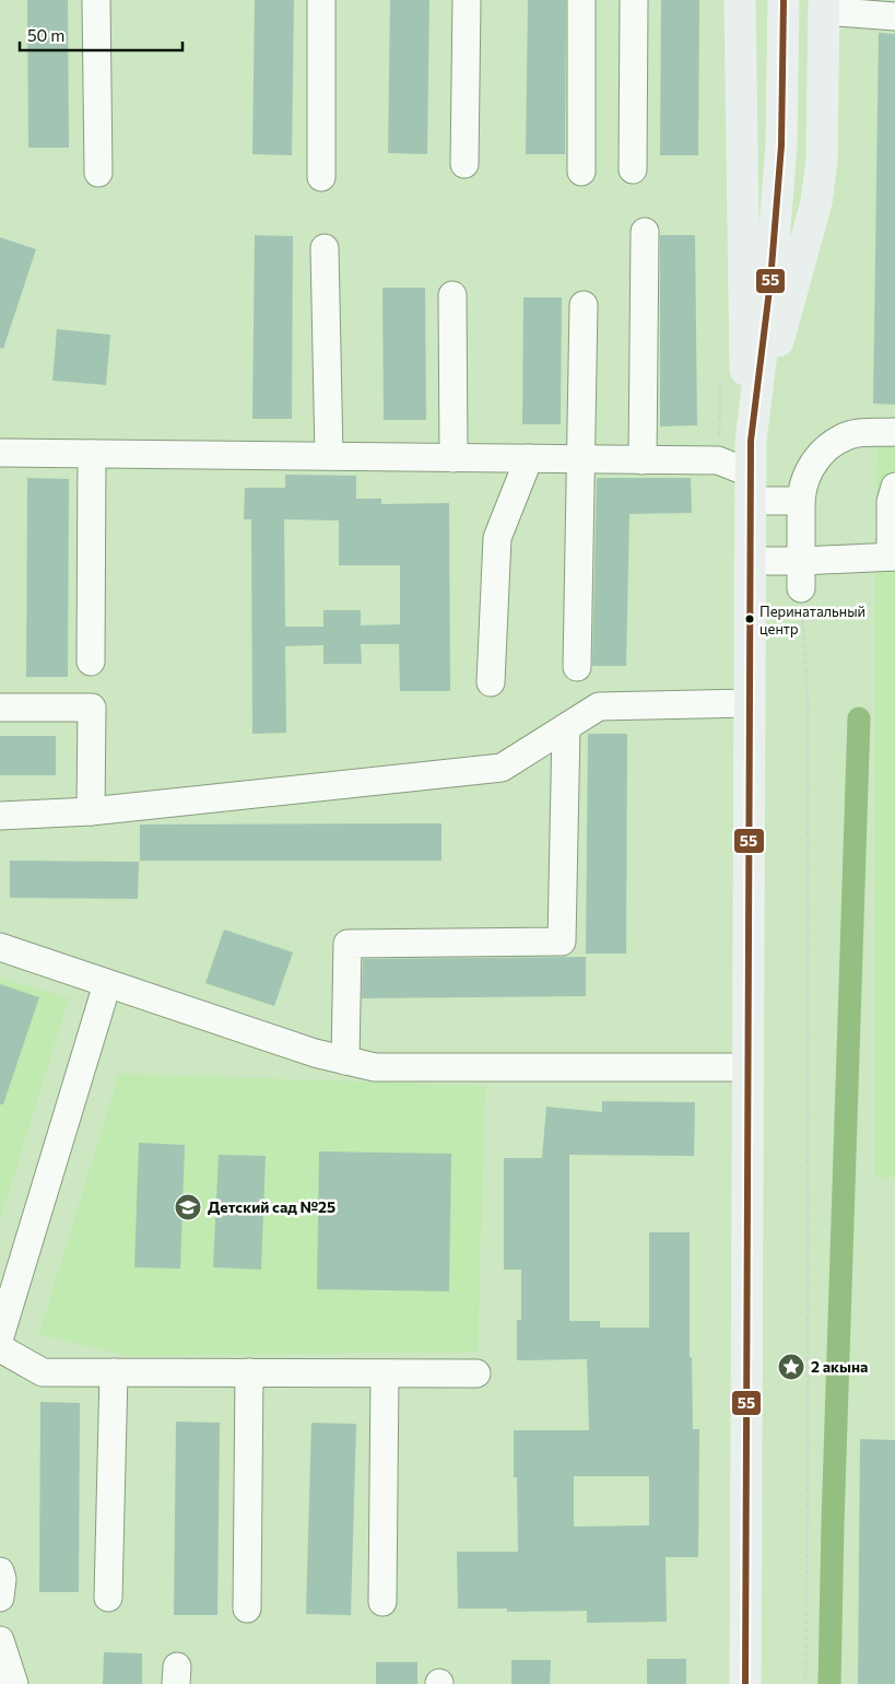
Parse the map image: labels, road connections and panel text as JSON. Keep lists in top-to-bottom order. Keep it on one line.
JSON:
{"places":{"other":["Перинатальный центр"],"school or university":["Детский сад №25"],"place":["2 акына"]},"lines":["transit line 55"],"scale_bar":"50 m"}
